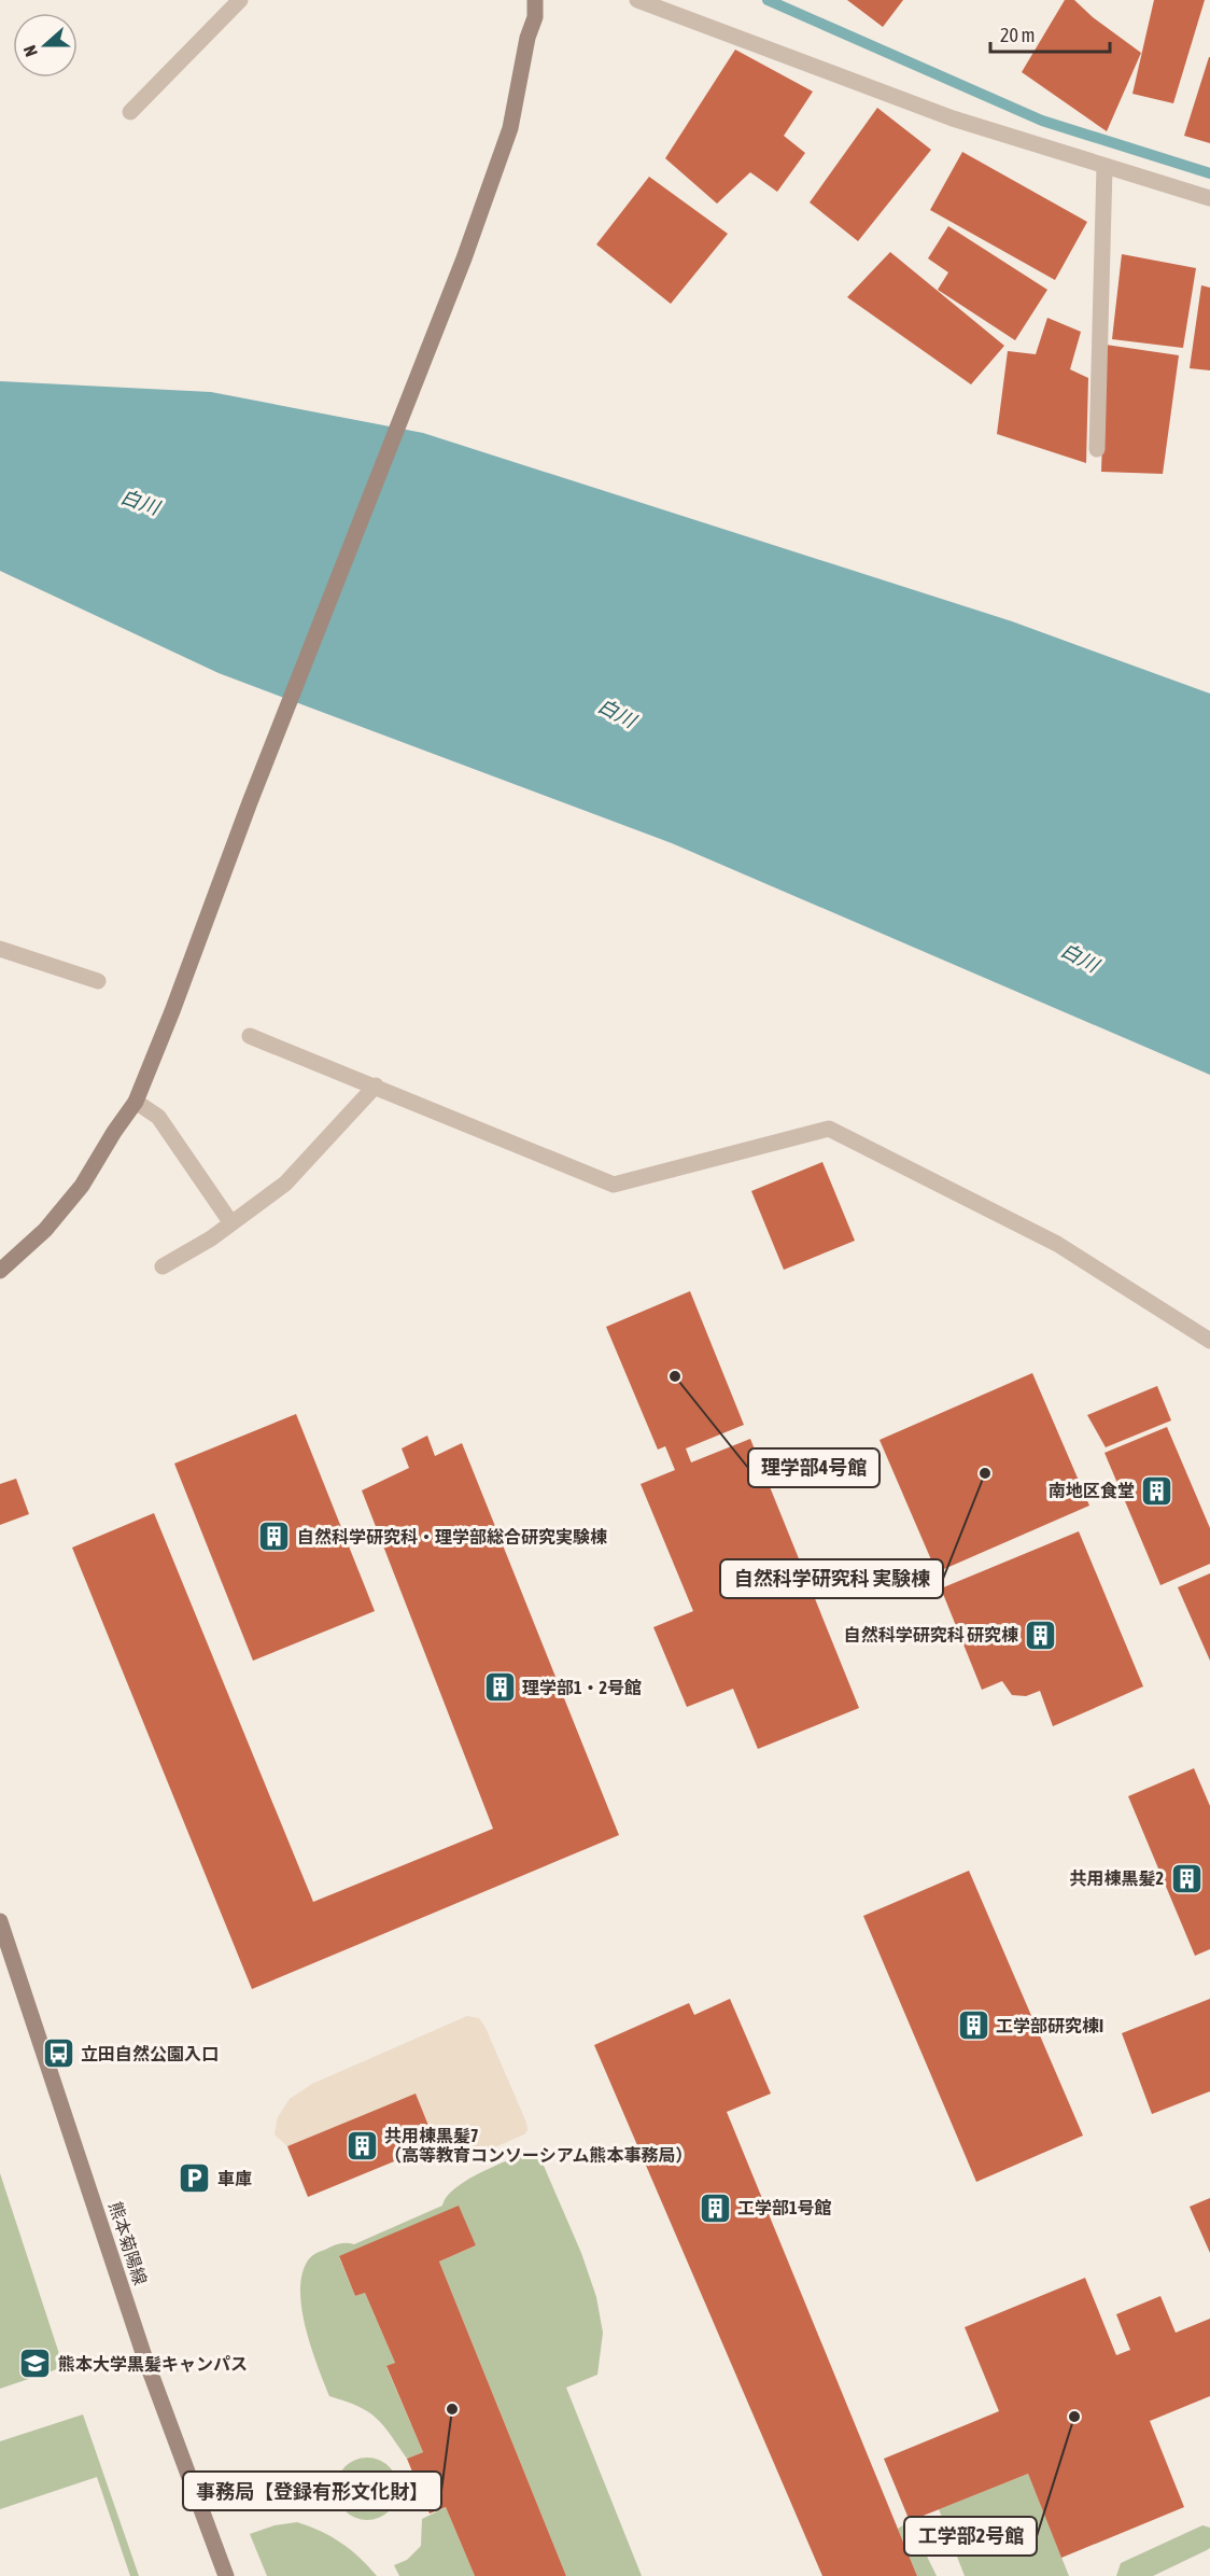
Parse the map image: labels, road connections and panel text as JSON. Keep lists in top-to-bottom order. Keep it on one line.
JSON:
{"streets":{"street":["熊本菊陽線"]},"water":["白川"],"places":{"other":["理学部4号館","自然科学研究科 実験棟","事務局【登録有形文化財】","工学部2号館"],"building":["南地区食堂","自然科学研究科・理学部総合研究実験棟","自然科学研究科 研究棟","理学部1・2号館","共用棟黒髪2","工学部研究棟I","共用棟黒髪7 （高等教育コンソーシアム熊本事務局）","工学部1号館"],"bus stop":["立田自然公園入口"],"parking":["車庫"],"school or university":["熊本大学黒髪キャンパス"]},"scale_bar":"20 m","north":"left"}
